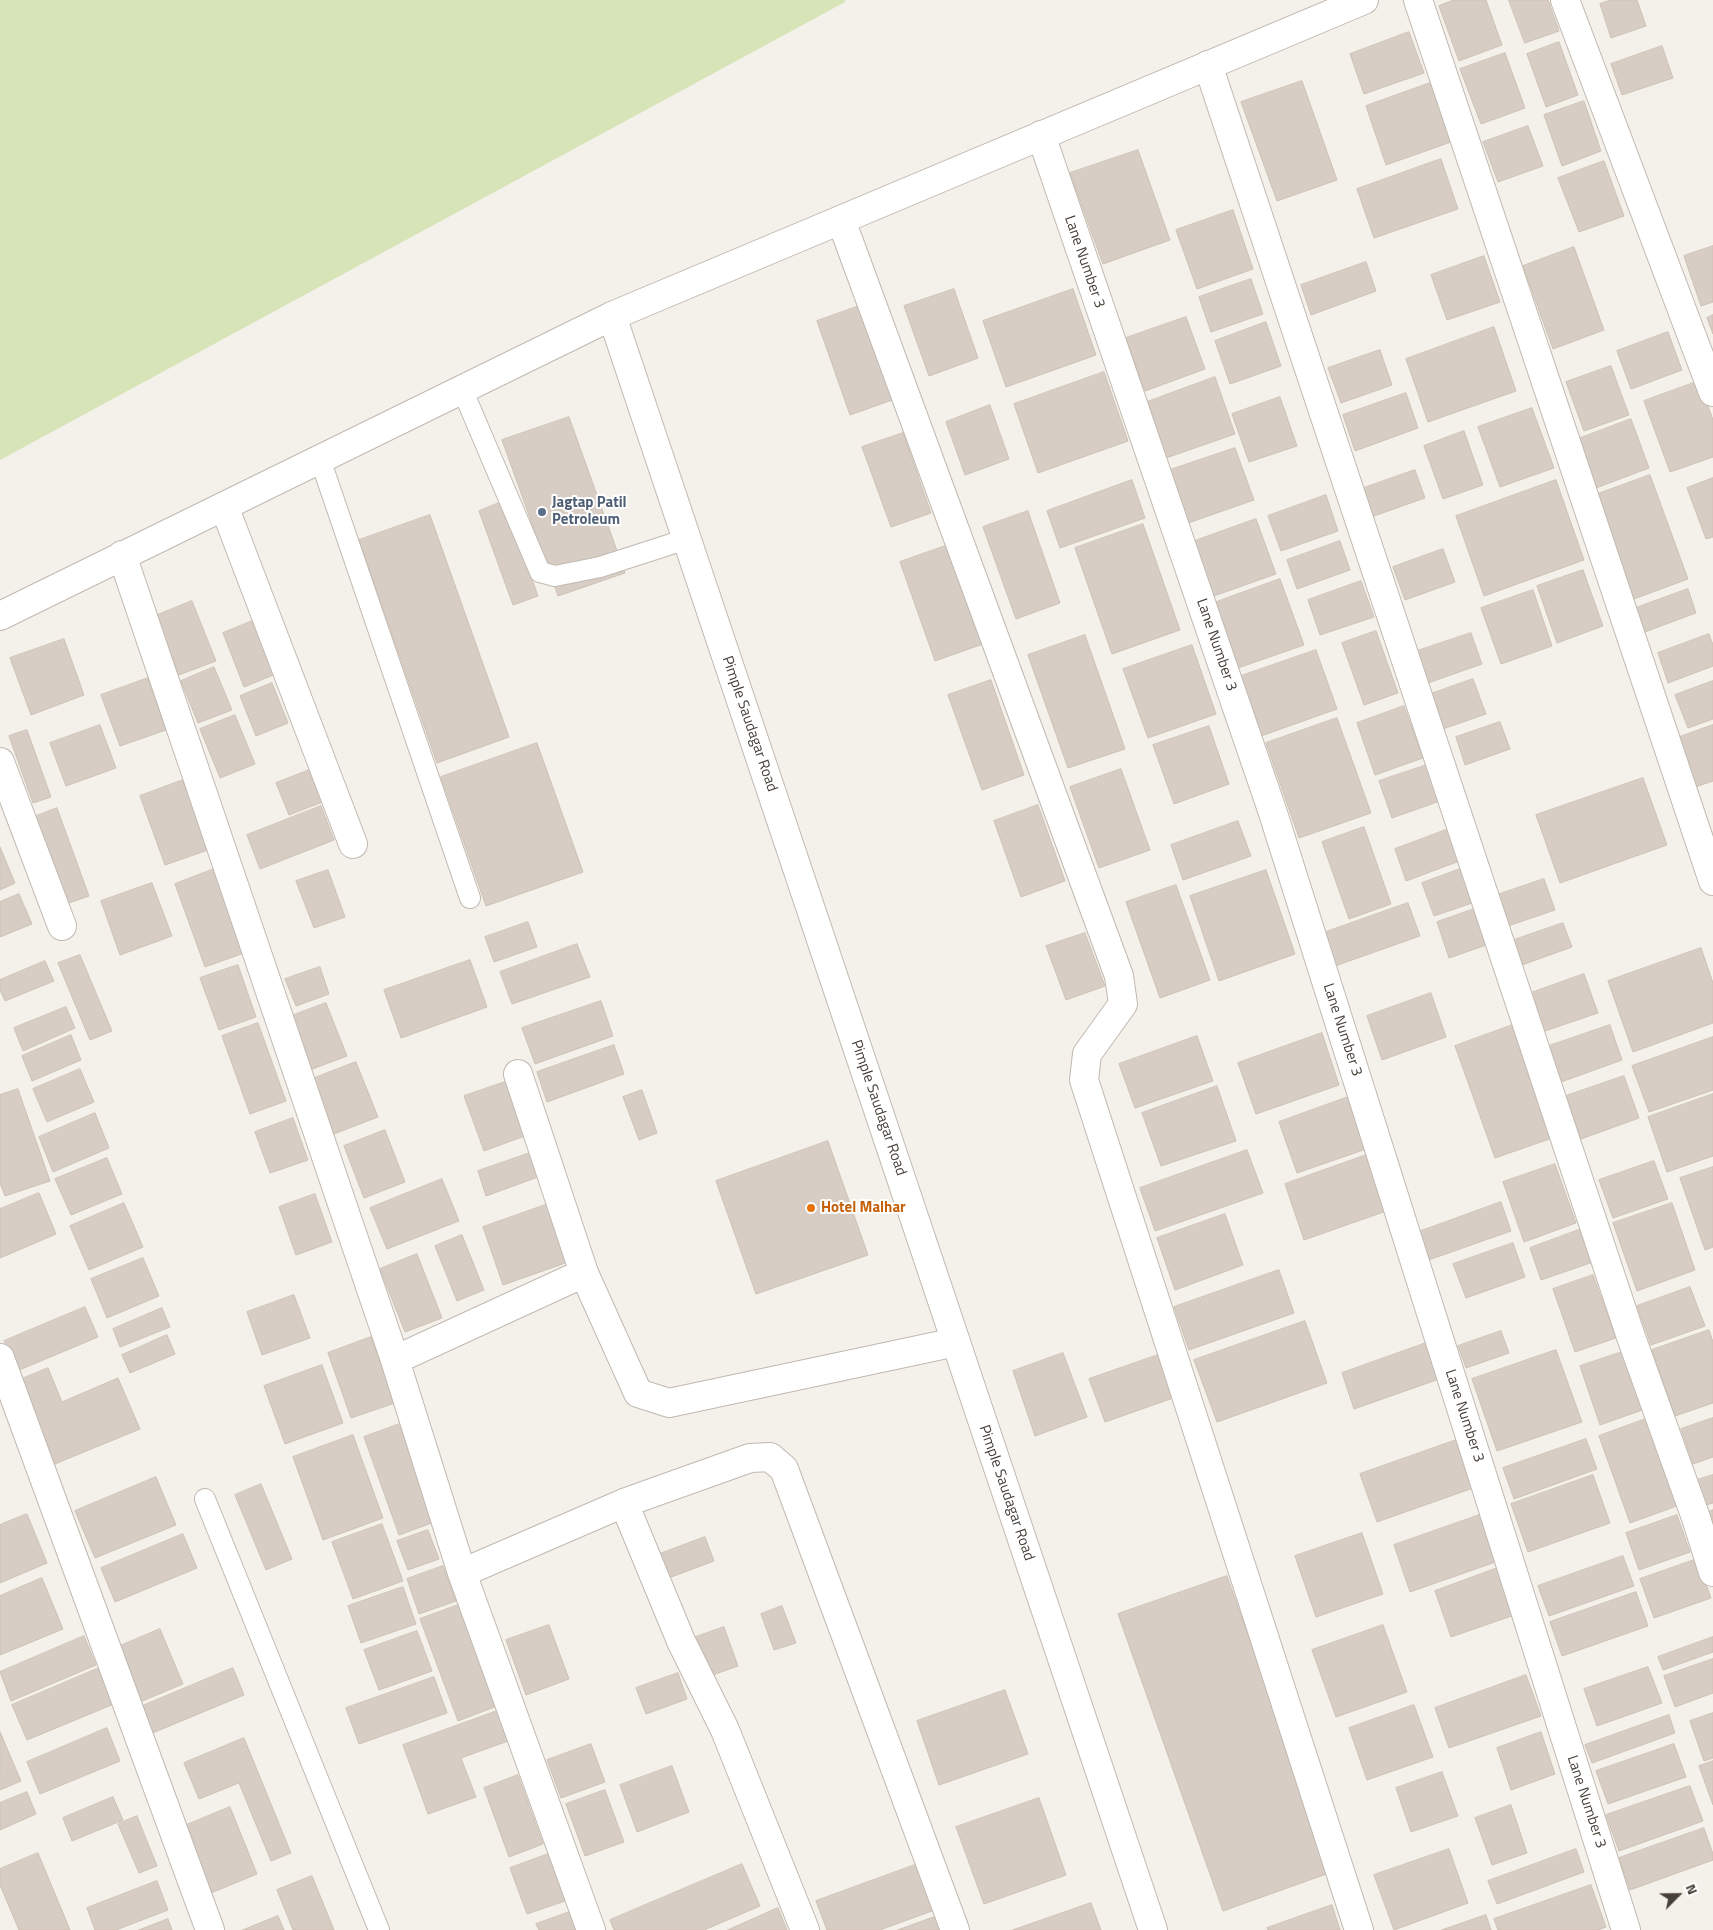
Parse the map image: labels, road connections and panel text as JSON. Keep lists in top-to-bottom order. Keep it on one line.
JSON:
{"streets":{"street":["Lane Number 3","Pimple Saudagar Road"]},"places":["Jagtap Patil Petroleum","Hotel Malhar"],"north":"top right"}
